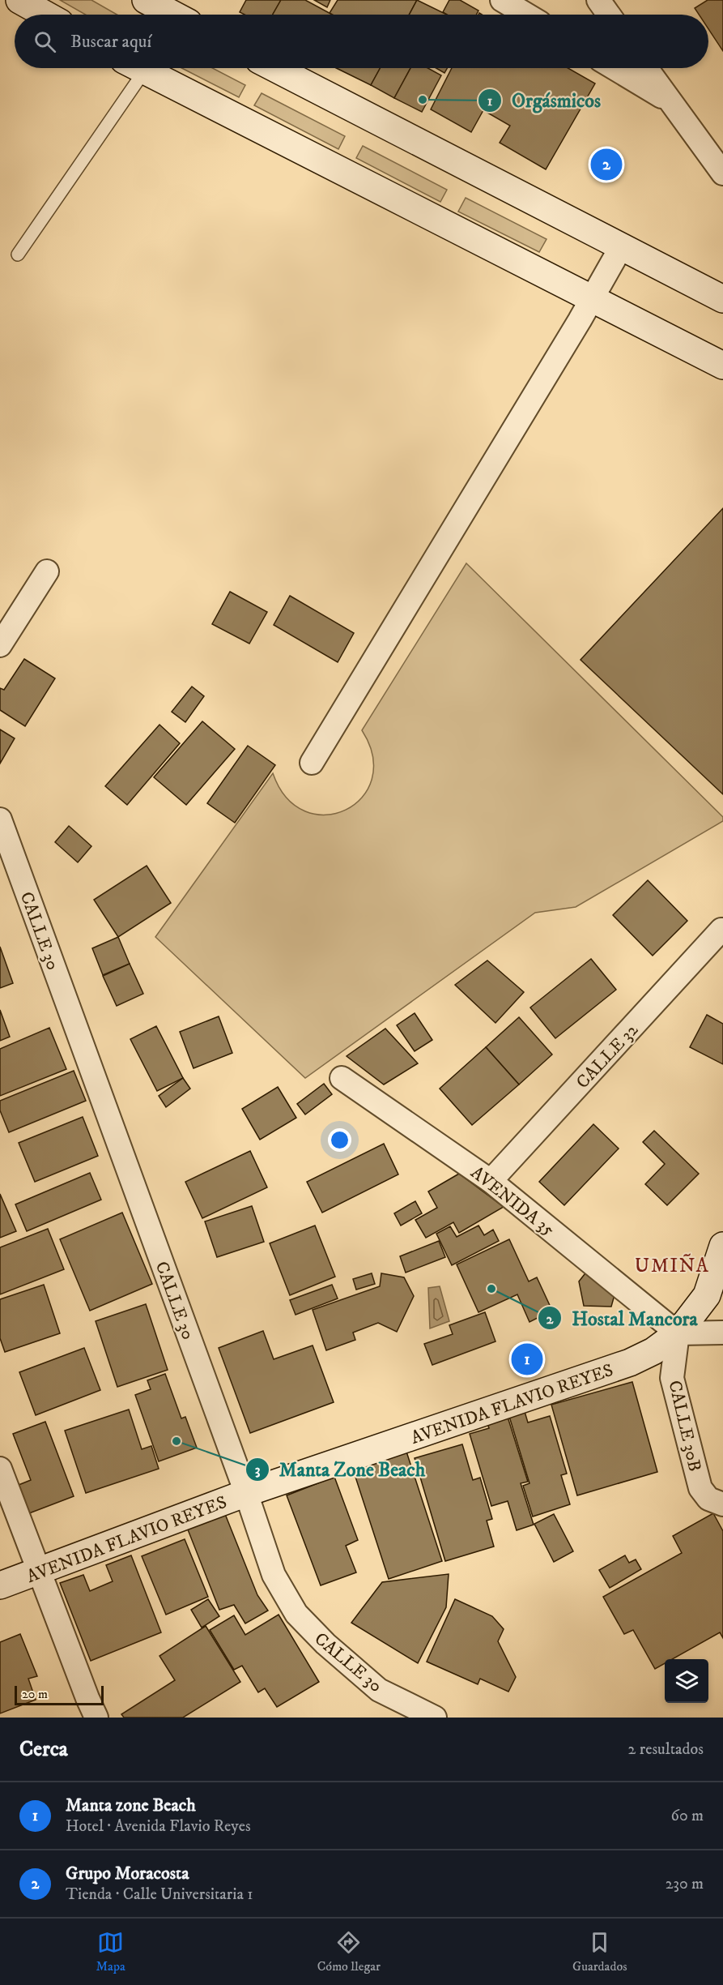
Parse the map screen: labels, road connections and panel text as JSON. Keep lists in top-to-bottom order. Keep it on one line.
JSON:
{"streets":{"main road":["AVENIDA FLAVIO REYES"],"street":["CALLE 30","CALLE 32","AVENIDA 35","CALLE 30B"]},"crossings":[["CALLE 30","AVENIDA FLAVIO REYES"],["CALLE 32","AVENIDA 35"],["AVENIDA 35","AVENIDA FLAVIO REYES"],["AVENIDA 35","CALLE 30B"],["AVENIDA FLAVIO REYES","CALLE 30B"]],"districts":["UMIÑA"],"places":["Orgásmicos","Hostal Mancora","Manta Zone Beach"],"scale_bar":"20 m","page":{"search":"Buscar aquí","pins":["2","1"],"scale":"20 m","heading":["Cerca","2 resultados"],"list":[{"mark":"1","name":"Manta zone Beach","note":"Hotel · Avenida Flavio Reyes","value":"60 m"},{"mark":"2","name":"Grupo Moracosta","note":"Tienda · Calle Universitaria 1","value":"230 m"}],"nav":["Mapa","Cómo llegar","Guardados"]}}
